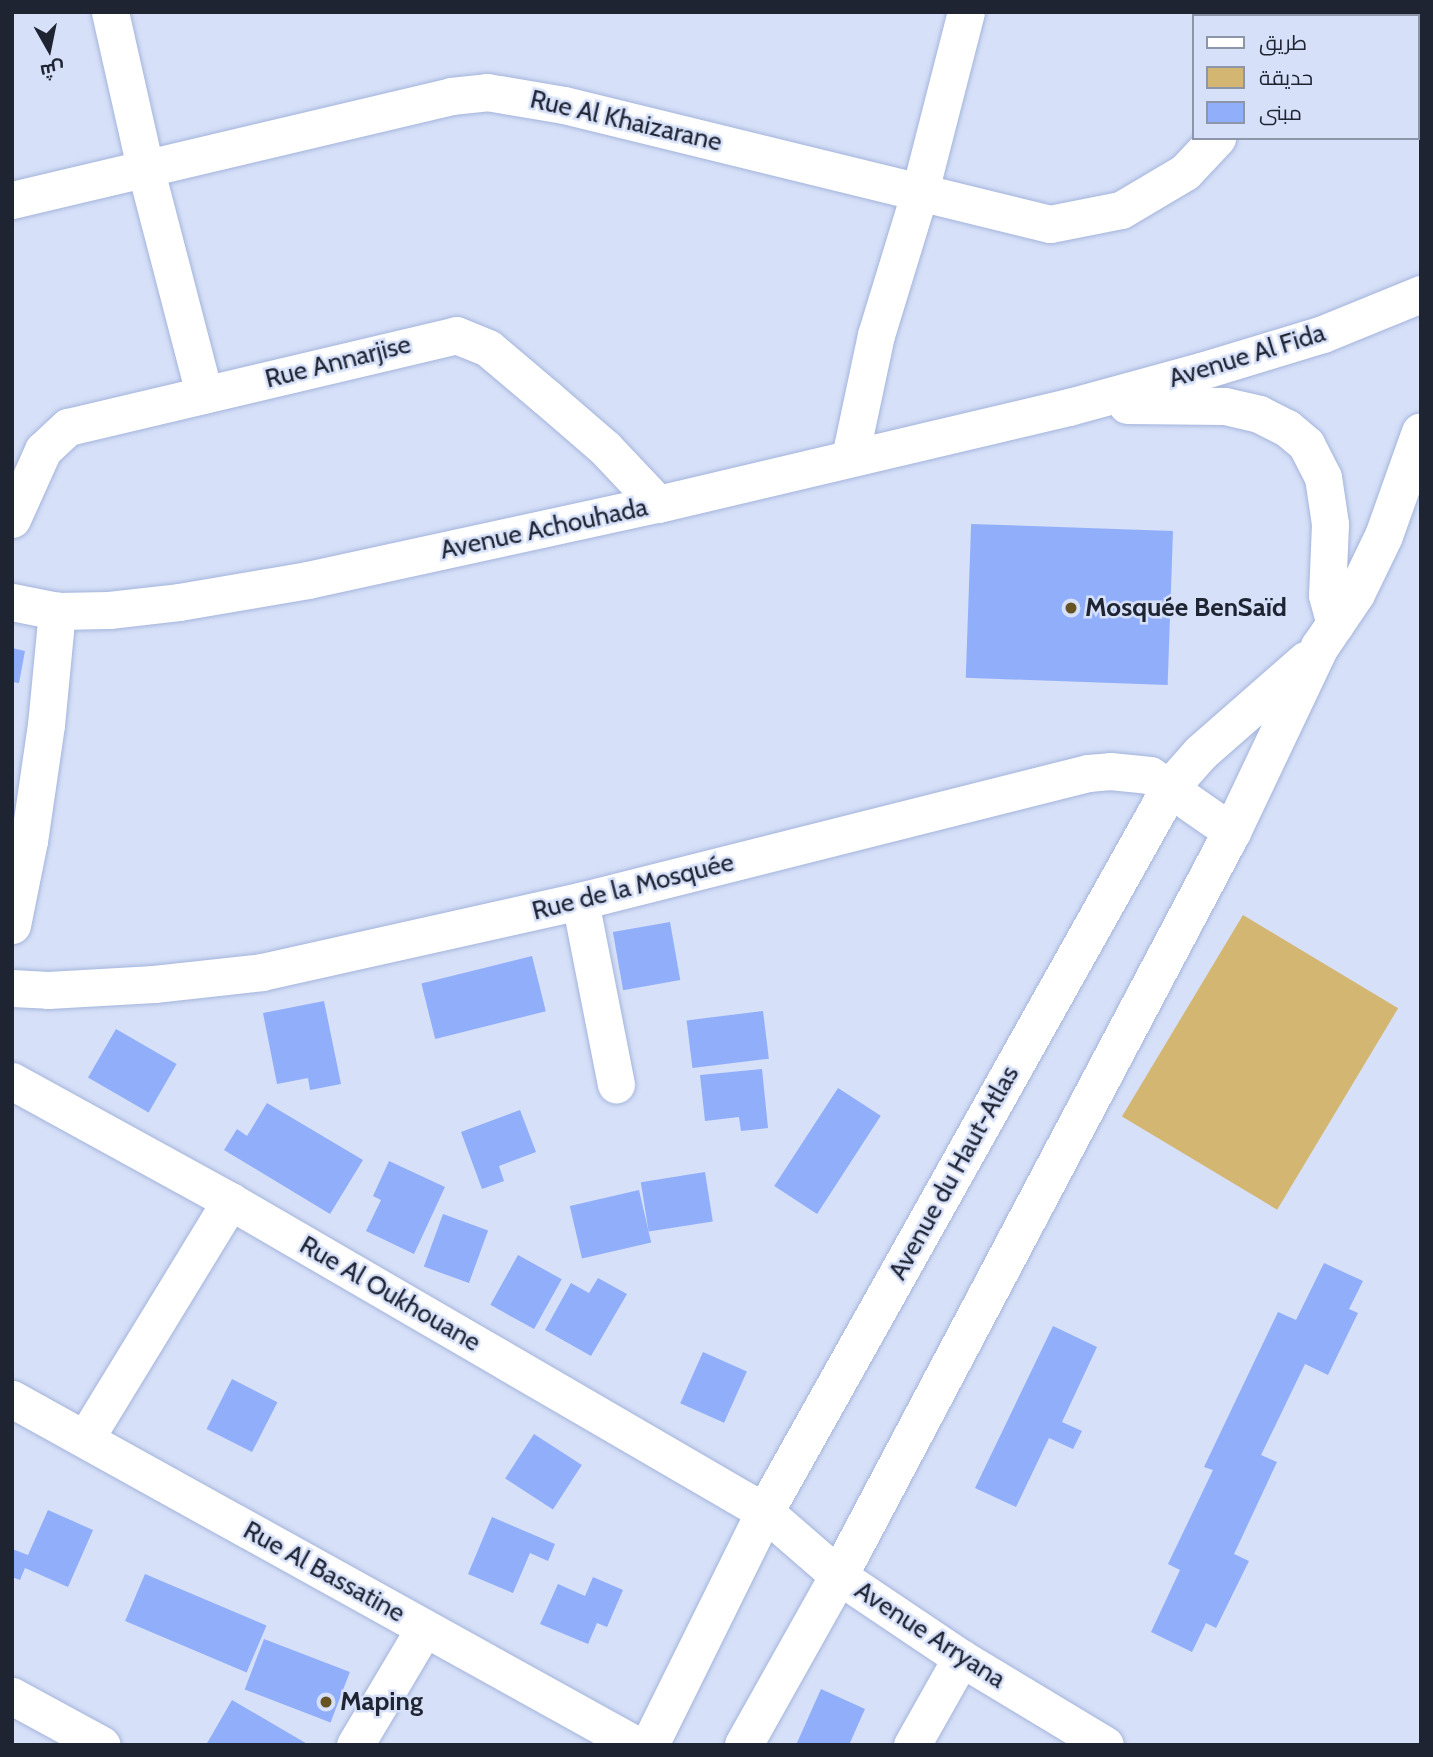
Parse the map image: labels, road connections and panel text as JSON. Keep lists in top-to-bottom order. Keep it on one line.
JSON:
{"streets":{"main road":["Avenue du Haut-Atlas"],"street":["Rue Al Khaizarane","Avenue Al Fida","Rue Annarjise","Avenue Achouhada","Rue de la Mosquée","Rue Al Oukhouane","Rue Al Bassatine","Avenue Arryana"]},"crossings":[["Avenue Al Fida","Avenue Achouhada"],["Rue Annarjise","Avenue Achouhada"],["Rue de la Mosquée","Avenue du Haut-Atlas"],["Avenue du Haut-Atlas","Rue Al Oukhouane"],["Avenue du Haut-Atlas","Avenue Arryana"],["Rue Al Oukhouane","Avenue Arryana"]],"places":["Mosquée BenSaïd","Maping"],"legend":["طريق","حديقة","مبنى"],"north":"bottom"}
